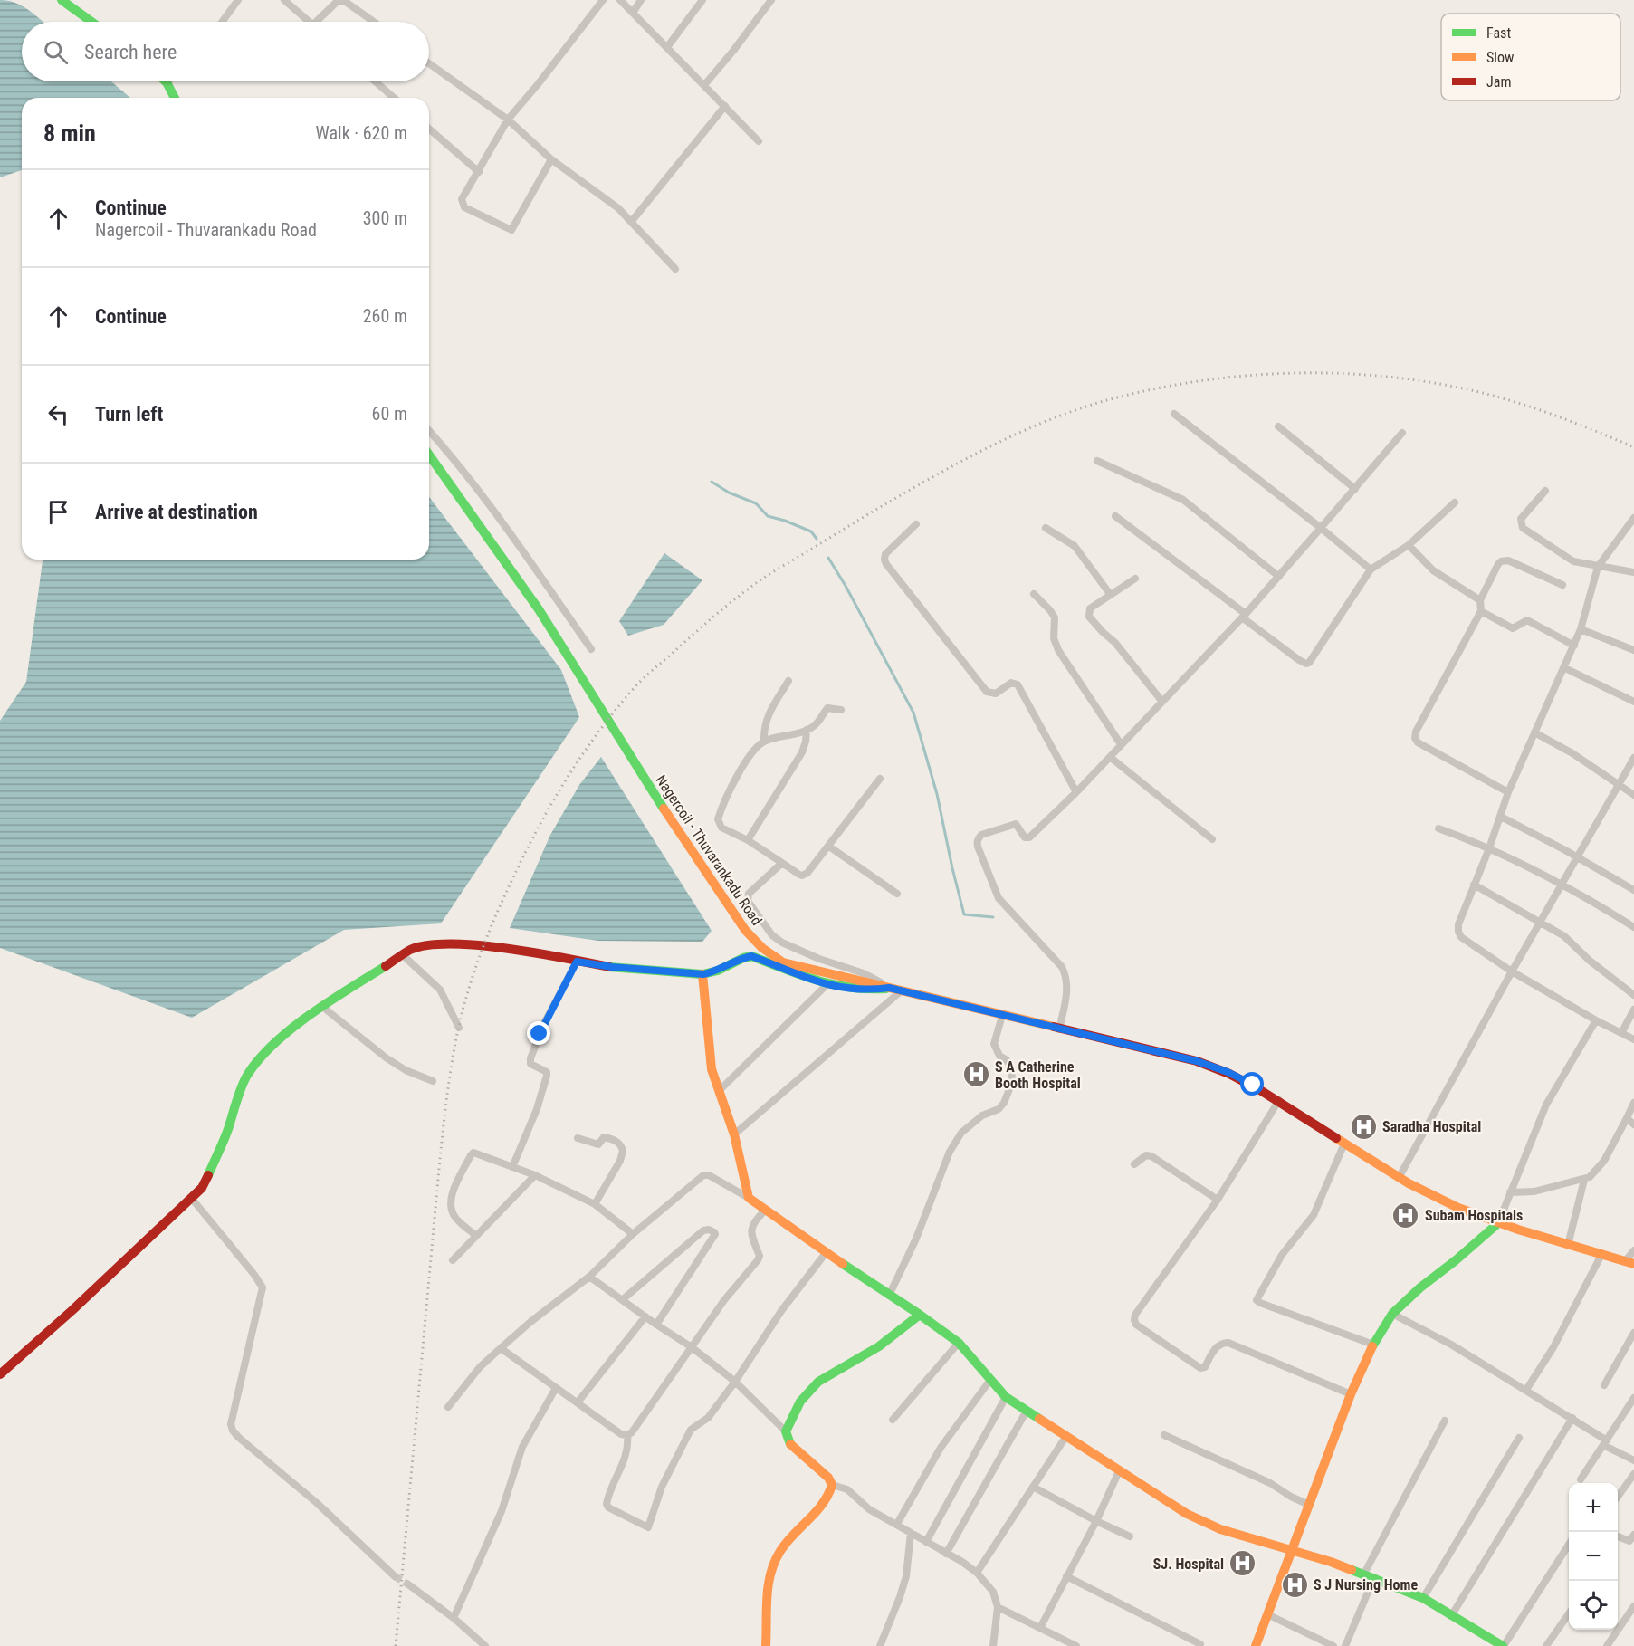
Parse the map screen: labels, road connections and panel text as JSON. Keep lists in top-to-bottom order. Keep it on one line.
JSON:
{"streets":{"street":["Nagercoil - Thuvarankadu Road"]},"places":{"hospital":["S A Catherine Booth Hospital","Saradha Hospital","Subam Hospitals","SJ. Hospital","S J Nursing Home"]},"legend":["Fast","Slow","Jam"],"page":{"search":"Search here","heading":["8 min","Walk · 620 m"],"list":[["Continue","Nagercoil - Thuvarankadu Road","300 m"],["Continue","260 m"],["Turn left","60 m"],"Arrive at destination"],"map_buttons":["+","−"]}}
